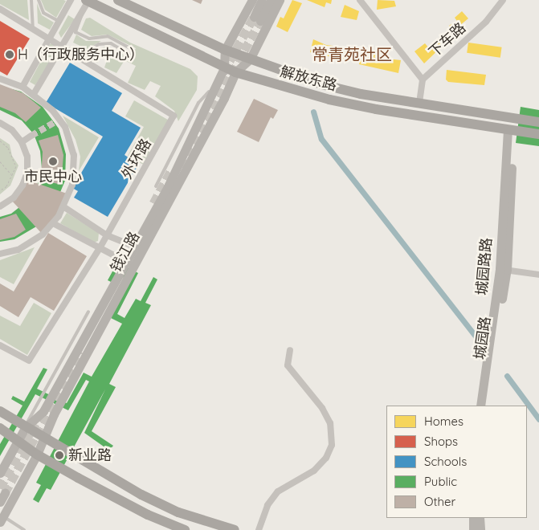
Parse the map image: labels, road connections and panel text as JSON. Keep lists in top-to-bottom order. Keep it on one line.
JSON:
{"streets":{"main road":["解放东路","钱江路","城园路路","城园路"],"street":["下车路","外环路"]},"crossings":[["解放东路","钱江路"],["解放东路","城园路路"],["城园路路","城园路"]],"districts":["常青苑社区"],"places":["H（行政服务中心）","市民中心","新业路"],"legend":["Homes","Shops","Schools","Public","Other"]}
